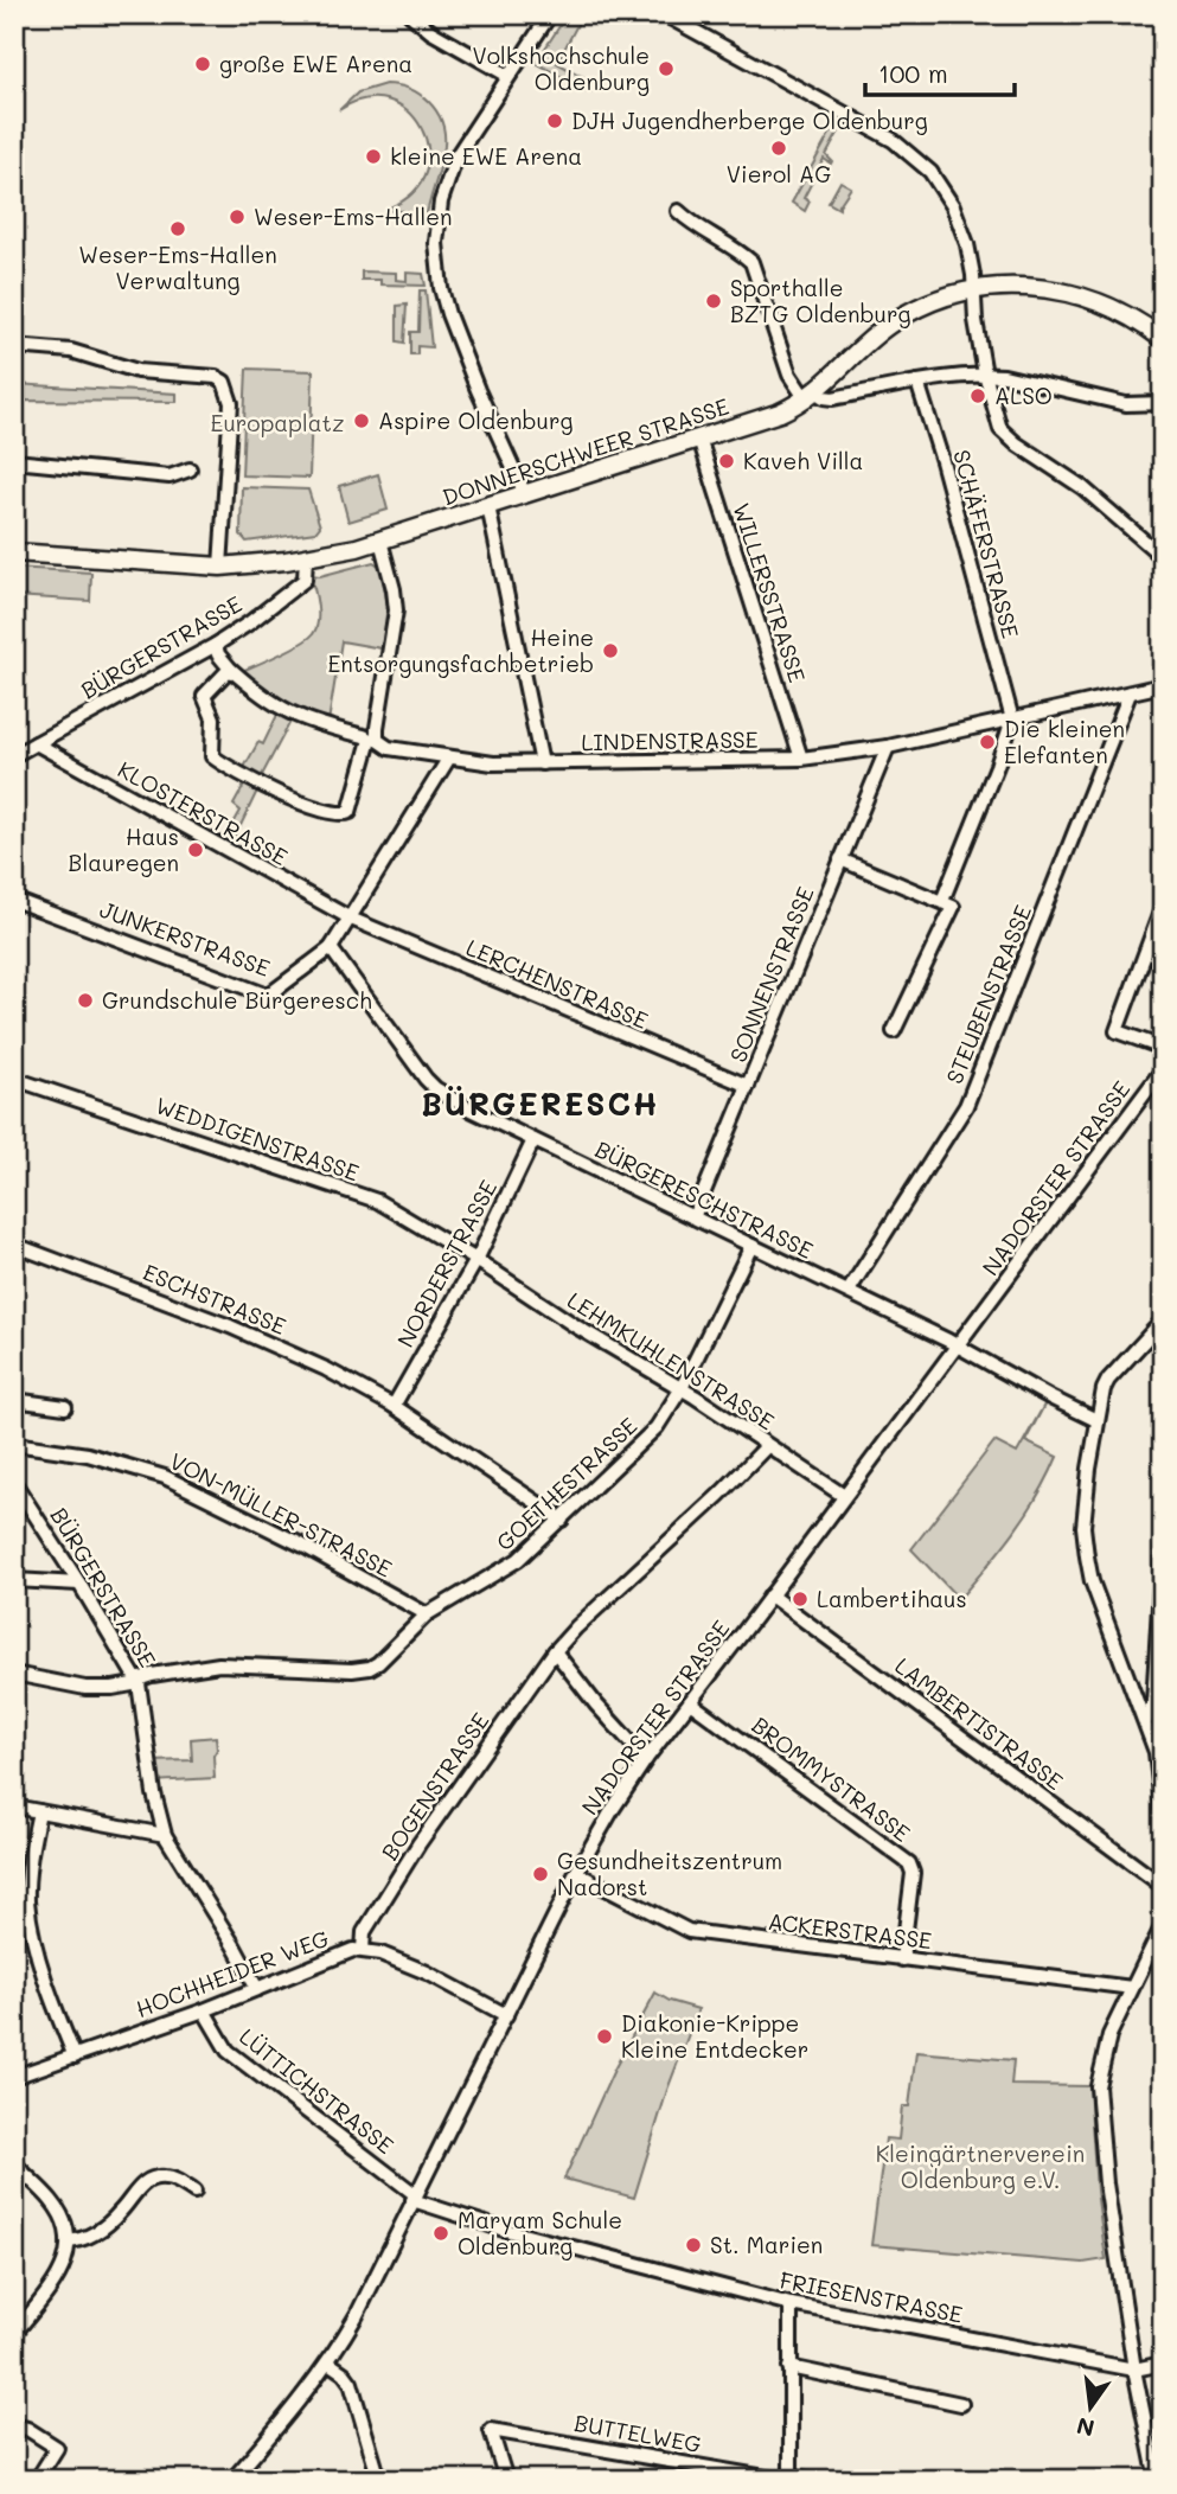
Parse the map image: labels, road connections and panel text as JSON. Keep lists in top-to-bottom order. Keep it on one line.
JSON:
{"streets":{"main road":["DONNERSCHWEER STRASSE"],"street":["SCHÄFERSTRASSE","WILLERSSTRASSE","BÜRGERSTRASSE","LINDENSTRASSE","KLOSTERSTRASSE","JUNKERSTRASSE","SONNENSTRASSE","LERCHENSTRASSE","STEUBENSTRASSE","WEDDIGENSTRASSE","NADORSTER STRASSE","BÜRGERESCHSTRASSE","NORDERSTRASSE","ESCHSTRASSE","LEHMKUHLENSTRASSE","GOETHESTRASSE","VON-MÜLLER-STRASSE","LAMBERTISTRASSE","BROMMYSTRASSE","BOGENSTRASSE","ACKERSTRASSE","HOCHHEIDER WEG","LÜTTICHSTRASSE","FRIESENSTRASSE","BUTTELWEG"]},"crossings":[["DONNERSCHWEER STRASSE","SCHÄFERSTRASSE"],["DONNERSCHWEER STRASSE","WILLERSSTRASSE"],["DONNERSCHWEER STRASSE","BÜRGERSTRASSE"],["SCHÄFERSTRASSE","LINDENSTRASSE"],["WILLERSSTRASSE","LINDENSTRASSE"],["BÜRGERSTRASSE","LINDENSTRASSE"],["BÜRGERSTRASSE","KLOSTERSTRASSE"],["BÜRGERSTRASSE","GOETHESTRASSE"],["BÜRGERSTRASSE","HOCHHEIDER WEG"],["LINDENSTRASSE","SONNENSTRASSE"],["LINDENSTRASSE","STEUBENSTRASSE"],["KLOSTERSTRASSE","LERCHENSTRASSE"],["JUNKERSTRASSE","BÜRGERESCHSTRASSE"],["SONNENSTRASSE","LERCHENSTRASSE"],["SONNENSTRASSE","BÜRGERESCHSTRASSE"],["STEUBENSTRASSE","BÜRGERESCHSTRASSE"],["WEDDIGENSTRASSE","NORDERSTRASSE"],["WEDDIGENSTRASSE","LEHMKUHLENSTRASSE"],["NADORSTER STRASSE","BÜRGERESCHSTRASSE"],["NADORSTER STRASSE","LEHMKUHLENSTRASSE"],["NADORSTER STRASSE","LAMBERTISTRASSE"],["NADORSTER STRASSE","BROMMYSTRASSE"],["NADORSTER STRASSE","ACKERSTRASSE"],["NADORSTER STRASSE","HOCHHEIDER WEG"],["NADORSTER STRASSE","LÜTTICHSTRASSE"],["NADORSTER STRASSE","FRIESENSTRASSE"],["BÜRGERESCHSTRASSE","NORDERSTRASSE"],["BÜRGERESCHSTRASSE","GOETHESTRASSE"],["NORDERSTRASSE","ESCHSTRASSE"],["NORDERSTRASSE","LEHMKUHLENSTRASSE"],["ESCHSTRASSE","GOETHESTRASSE"],["LEHMKUHLENSTRASSE","GOETHESTRASSE"],["LEHMKUHLENSTRASSE","BOGENSTRASSE"],["GOETHESTRASSE","VON-MÜLLER-STRASSE"],["BROMMYSTRASSE","ACKERSTRASSE"],["BOGENSTRASSE","HOCHHEIDER WEG"],["HOCHHEIDER WEG","LÜTTICHSTRASSE"],["LÜTTICHSTRASSE","FRIESENSTRASSE"]],"districts":["BÜRGERESCH"],"parks":["Europaplatz","Kleingärtnerverein Oldenburg e.V."],"places":["große EWE Arena","Volkshochschule Oldenburg","DJH Jugendherberge Oldenburg","Vierol AG","kleine EWE Arena","Weser-Ems-Hallen","Weser-Ems-Hallen Verwaltung","Sporthalle BZTG Oldenburg","ALSO","Aspire Oldenburg","Kaveh Villa","Heine Entsorgungsfachbetrieb","Die kleinen Elefanten","Haus Blauregen","Grundschule Bürgeresch","Lambertihaus","Gesundheitszentrum Nadorst","Diakonie-Krippe Kleine Entdecker","Maryam Schule Oldenburg","St. Marien"],"scale_bar":"100 m","north":"bottom"}
